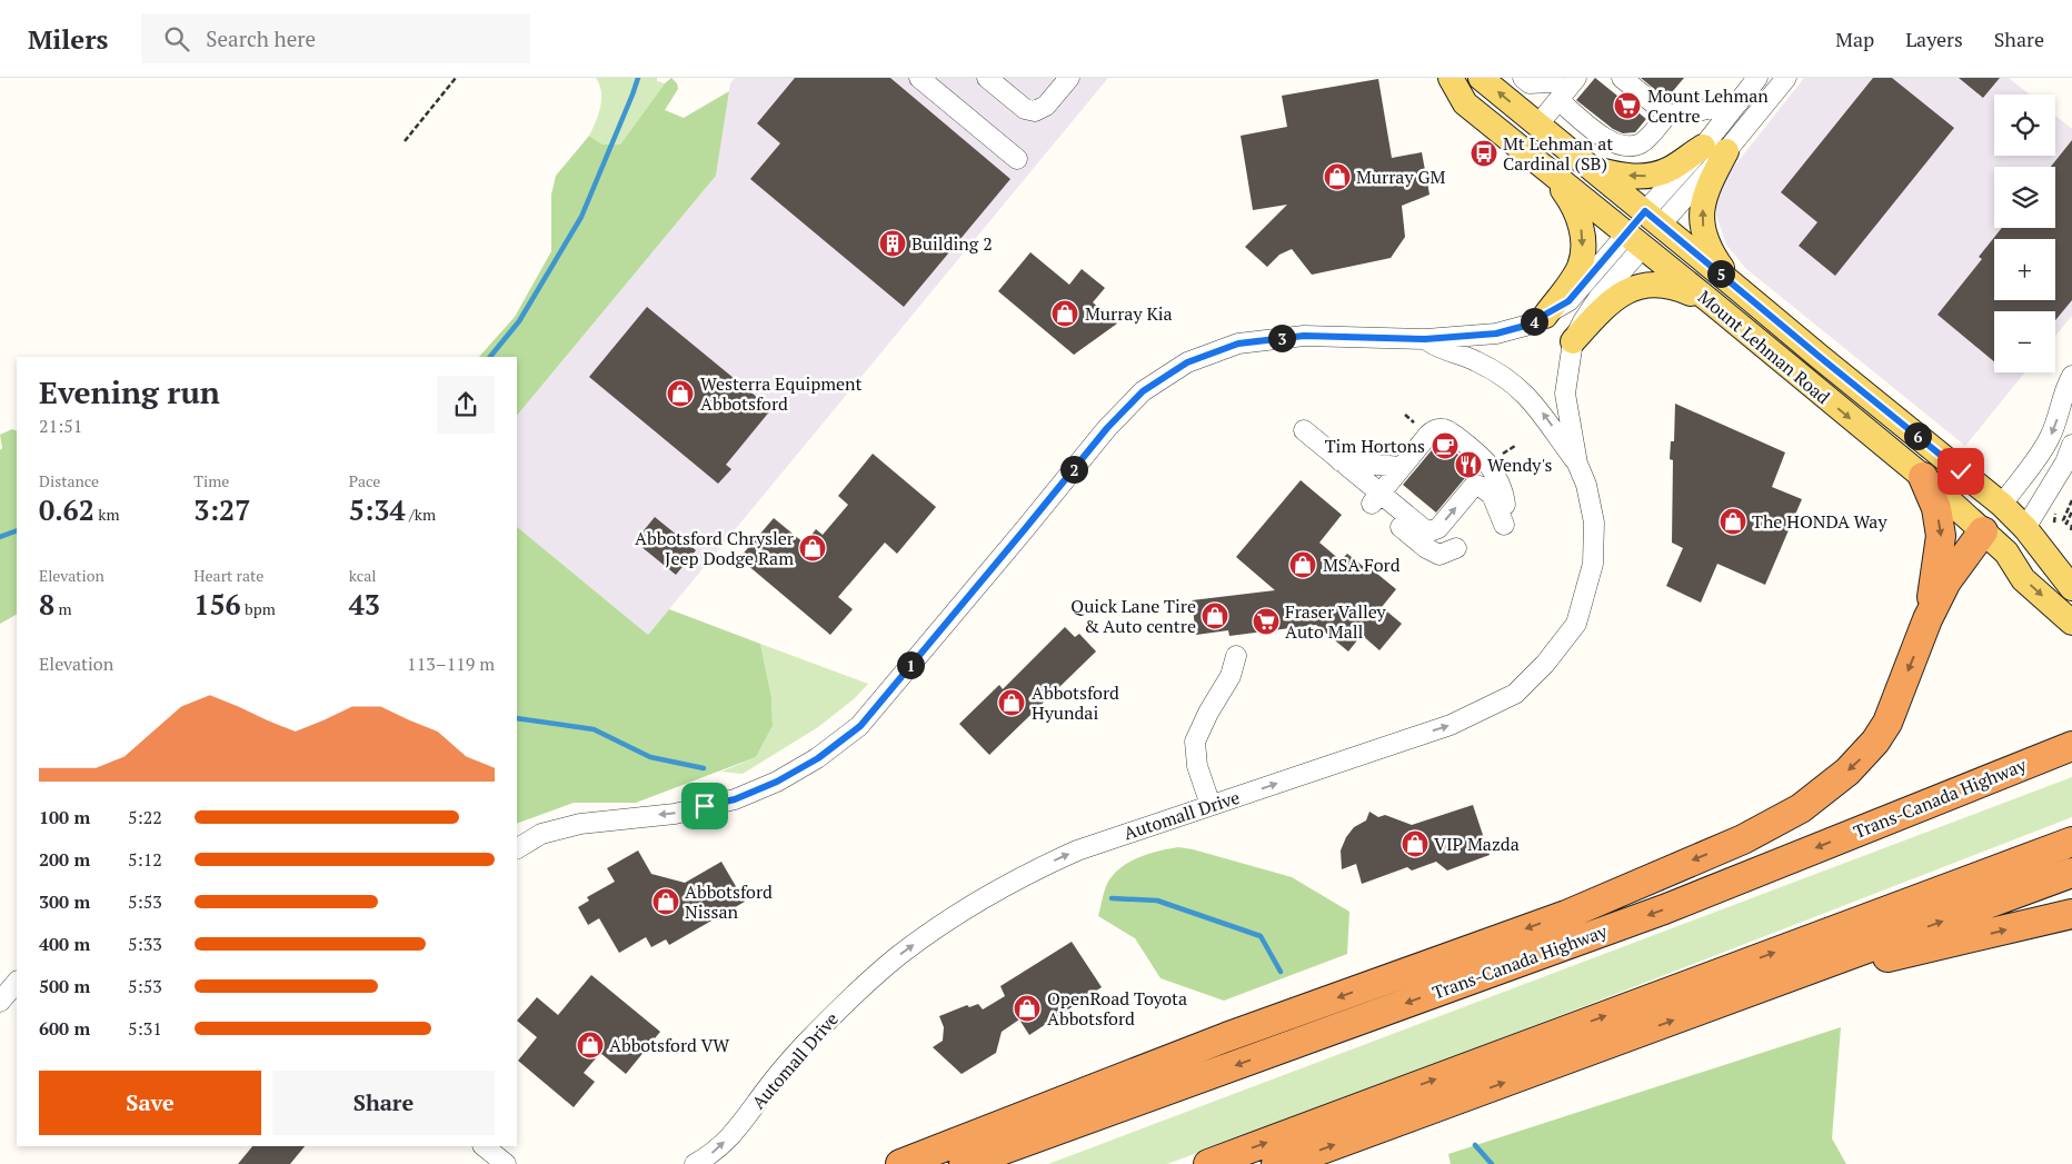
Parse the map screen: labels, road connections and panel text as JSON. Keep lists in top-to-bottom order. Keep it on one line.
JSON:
{"streets":{"highway":["Trans-Canada Highway"],"main road":["Mount Lehman Road"],"street":["Automall Drive"]},"crossings":[["Mount Lehman Road","Automall Drive"]],"places":{"supermarket":["Mount Lehman Centre","Fraser Valley Auto Mall"],"bus stop":["Mt Lehman at Cardinal (SB)"],"shop":["Murray GM","Murray Kia","Westerra Equipment Abbotsford","The HONDA Way","Abbotsford Chrysler Jeep Dodge Ram","MSA Ford","Quick Lane Tire & Auto centre","Abbotsford Hyundai","VIP Mazda","Abbotsford Nissan","OpenRoad Toyota Abbotsford","Abbotsford VW"],"building":["Building 2"],"cafe":["Tim Hortons"],"restaurant":["Wendy's"]},"page":{"header":"Milers","search":"Search here","nav":["Map","Layers","Share"],"map_buttons":["+","−"],"pins":["5","4","3","6","2","1"],"heading":["Evening run","21:51"],"stats":[["Distance","0.62 km"],["Time","3:27"],["Pace","5:34 /km"],["Elevation","8 m"],["Heart rate","156 bpm"],["kcal","43"]],"chart":["Elevation","113–119 m"],"list":[{"name":"100 m","note":"5:22"},{"name":"200 m","note":"5:12"},{"name":"300 m","note":"5:53"},{"name":"400 m","note":"5:33"},{"name":"500 m","note":"5:53"},{"name":"600 m","note":"5:31"}],"buttons":["Save","Share"]}}
